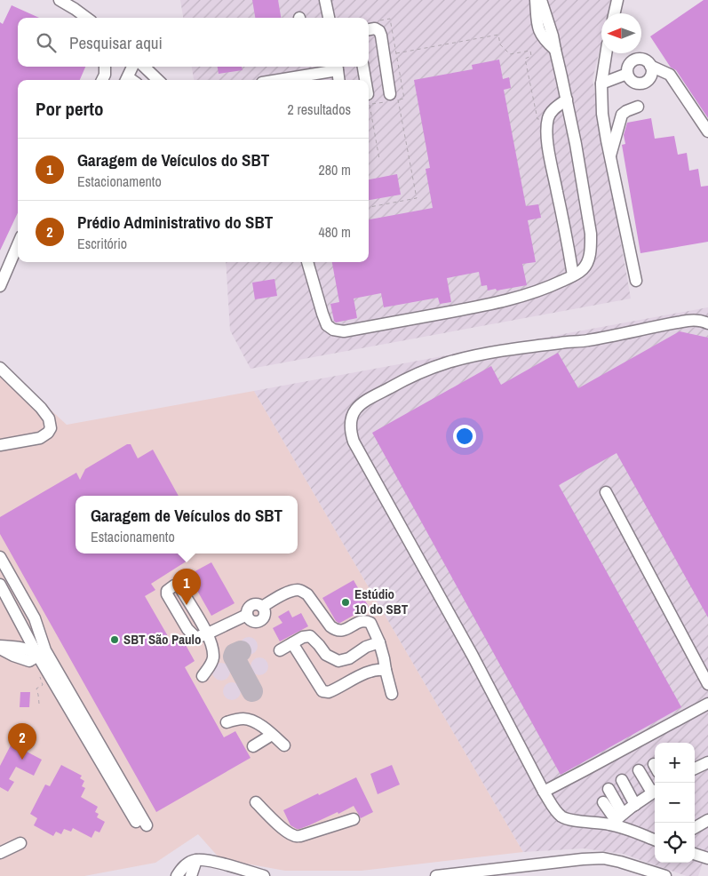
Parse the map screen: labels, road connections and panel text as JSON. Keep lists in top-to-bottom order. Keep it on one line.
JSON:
{"places":["Estúdio 10 do SBT","SBT São Paulo"],"north":"left","page":{"search":"Pesquisar aqui","heading":["Por perto","2 resultados"],"list":[{"mark":"1","name":"Garagem de Veículos do SBT","note":"Estacionamento","value":"280 m"},{"mark":"2","name":"Prédio Administrativo do SBT","note":"Escritório","value":"480 m"}],"popup":["Garagem de Veículos do SBT","Estacionamento"],"pins":["1","2"],"map_buttons":["+","−"]}}
